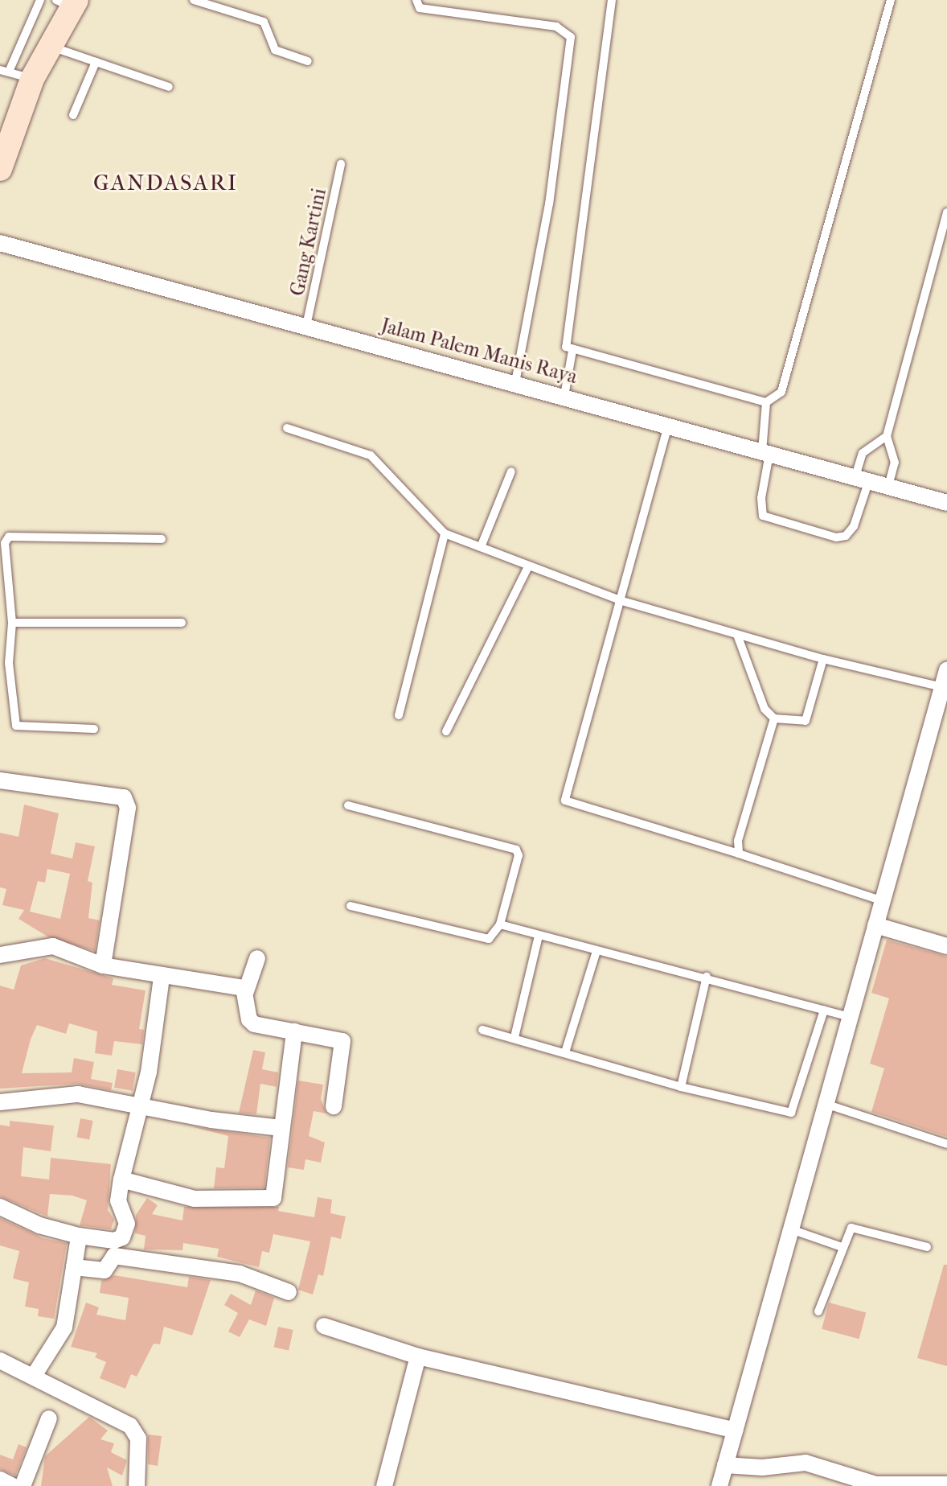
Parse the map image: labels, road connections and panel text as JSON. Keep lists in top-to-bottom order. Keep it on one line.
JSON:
{"streets":{"street":["Jalam Palem Manis Raya"],"lane":["Gang Kartini"]},"crossings":[["Gang Kartini","Jalam Palem Manis Raya"]],"districts":["GANDASARI"]}
